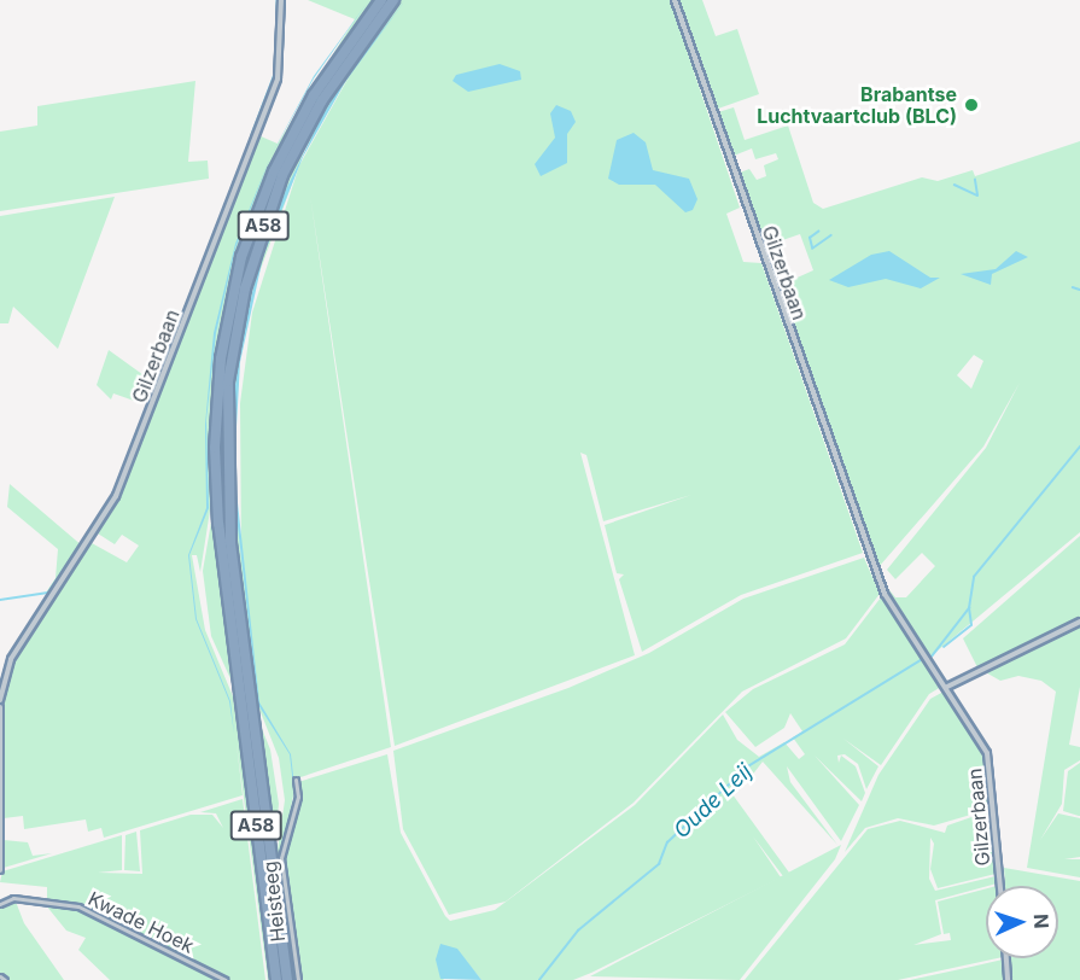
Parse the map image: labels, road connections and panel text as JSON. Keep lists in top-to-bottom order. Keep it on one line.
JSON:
{"streets":{"highway":["A58"],"street":["Gilzerbaan","Heisteeg","Kwade Hoek"]},"water":["Oude Leij"],"places":["Brabantse Luchtvaartclub (BLC)"],"north":"right"}
